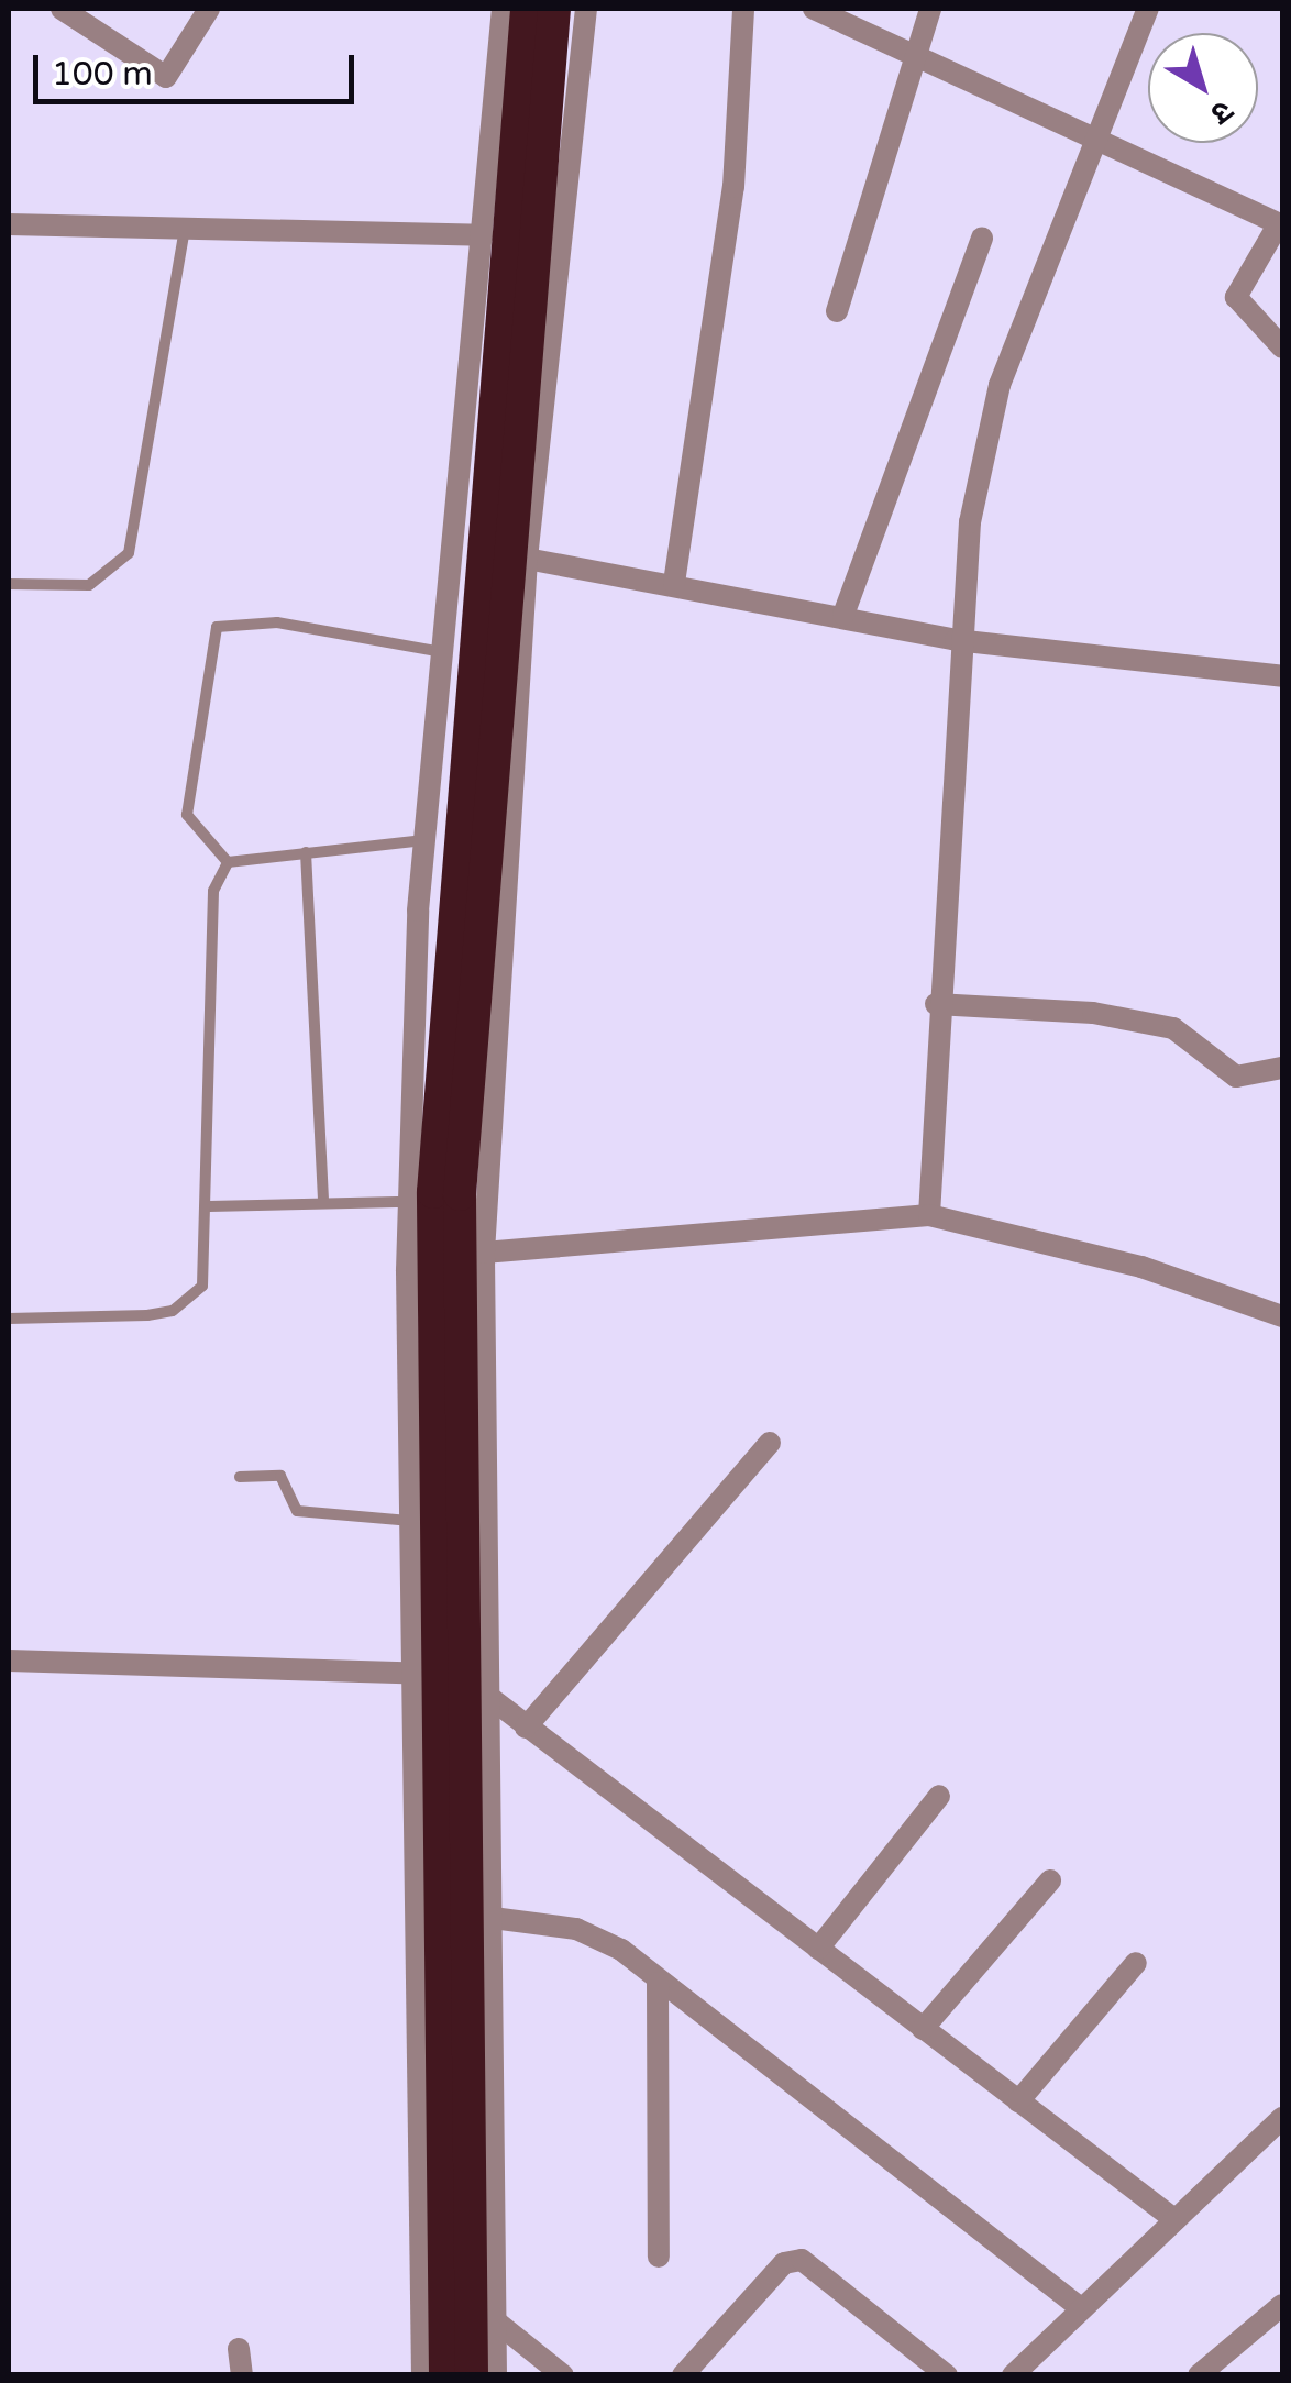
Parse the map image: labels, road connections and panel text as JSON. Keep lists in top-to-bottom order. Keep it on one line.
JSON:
{"scale_bar":"100 m","north":"bottom right"}
